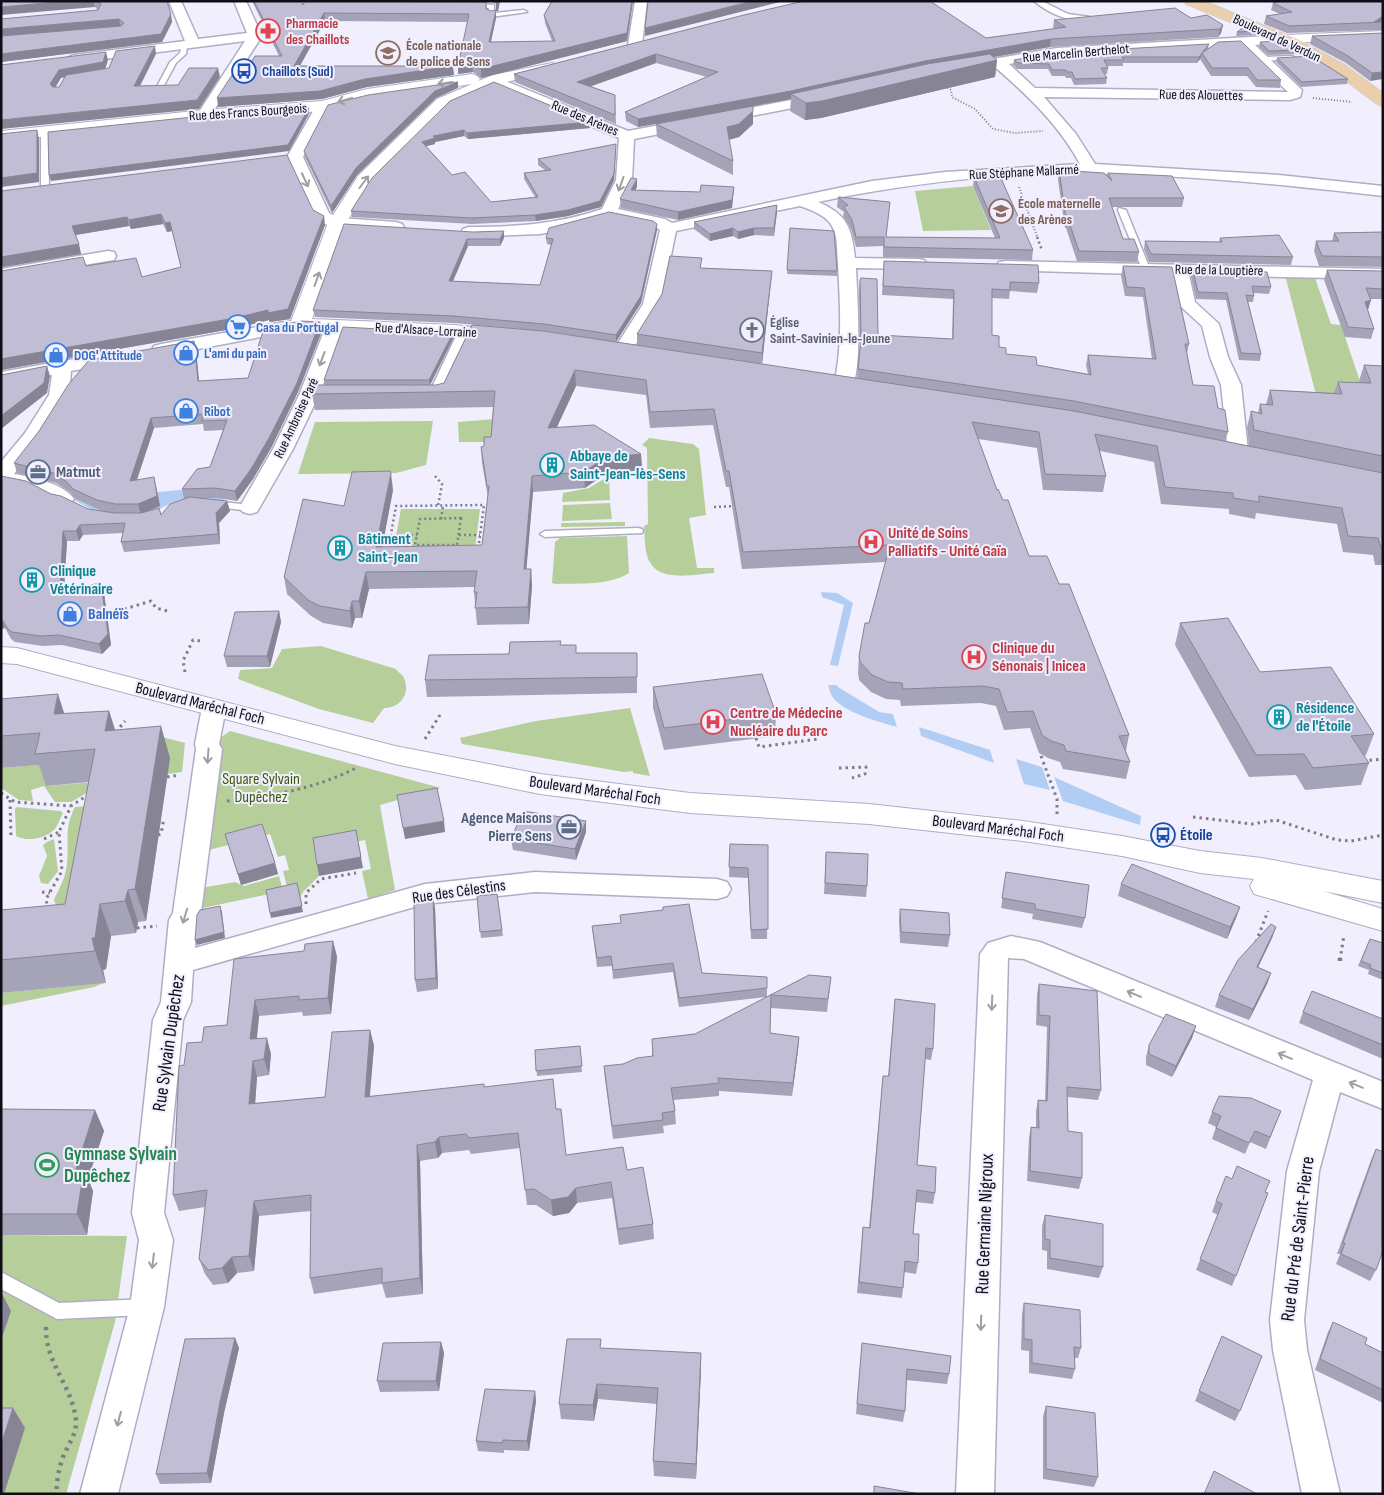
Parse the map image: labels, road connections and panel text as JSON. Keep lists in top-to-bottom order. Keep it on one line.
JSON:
{"streets":{"main road":["Boulevard de Verdun"],"street":["Rue Marcelin Berthelot","Rue des Alouettes","Rue des Francs Bourgeois","Rue des Arènes","Rue Stéphane Mallarmé","Rue de la Louptière","Rue d'Alsace-Lorraine","Rue Ambroise Paré","Boulevard Maréchal Foch","Rue des Célestins","Rue Sylvain Dupêchez","Rue Germaine Nigroux","Rue du Pré de Saint-Pierre"]},"crossings":[["Boulevard de Verdun","Rue Marcelin Berthelot"],["Rue des Francs Bourgeois","Rue des Arènes"],["Rue d'Alsace-Lorraine","Rue Ambroise Paré"],["Boulevard Maréchal Foch","Rue Sylvain Dupêchez"],["Rue des Célestins","Rue Sylvain Dupêchez"],["Rue Germaine Nigroux","Rue du Pré de Saint-Pierre"]],"one_way":["Rue Ambroise Paré","Rue Sylvain Dupêchez"],"parks":["Square Sylvain Dupêchez"],"places":{"pharmacy":["Pharmacie des Chaillots"],"school or university":["École nationale de police de Sens","École maternelle des Arènes"],"bus stop":["Chaillots (Sud)","Étoile"],"supermarket":["Casa du Portugal"],"church":["Église Saint-Savinien-le-Jeune"],"shop":["L'ami du pain","DOG' Attitude","Ribot","Balnéïs"],"building":["Abbaye de Saint-Jean-lès-Sens","Bâtiment Saint-Jean","Clinique Vétérinaire","Résidence de l'Étoile"],"office":["Matmut","Agence Maisons Pierre Sens"],"hospital":["Unité de Soins Palliatifs - Unité Gaïa","Clinique du Sénonais | Inicea","Centre de Médecine Nucléaire du Parc"],"sports":["Gymnase Sylvain Dupêchez"]}}
